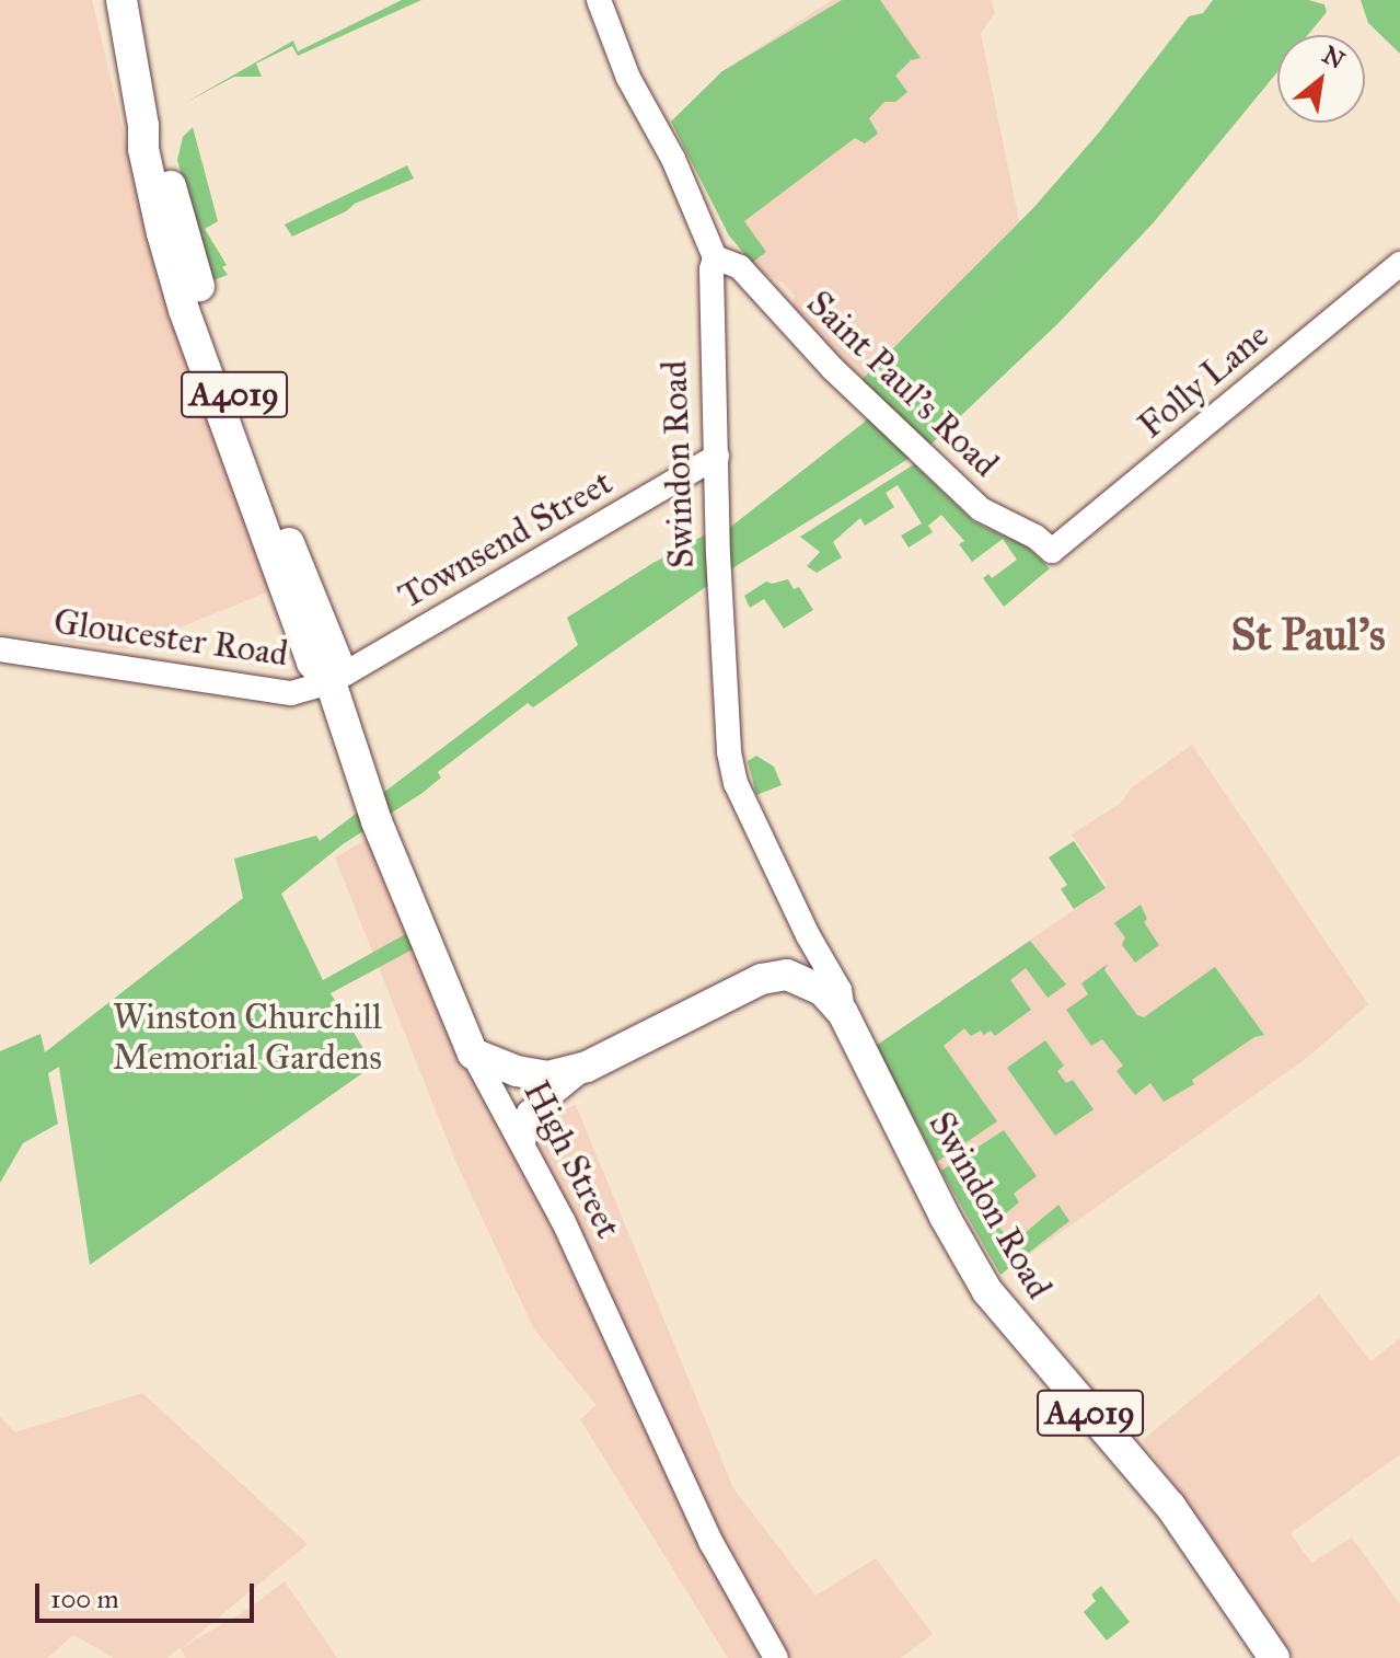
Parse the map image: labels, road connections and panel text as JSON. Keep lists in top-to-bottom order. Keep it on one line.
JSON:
{"streets":{"highway":["A4019","Swindon Road","High Street"],"street":["Folly Lane","Saint Paul's Road","Townsend Street","Gloucester Road"]},"crossings":[["Folly Lane","Saint Paul's Road"],["Saint Paul's Road","Swindon Road"],["A4019","Townsend Street"],["A4019","Gloucester Road"],["A4019","High Street"],["Swindon Road","Townsend Street"],["Townsend Street","Gloucester Road"],["Townsend Street","High Street"],["Gloucester Road","High Street"]],"districts":["St Paul’s"],"parks":["Winston Churchill Memorial Gardens"],"scale_bar":"100 m","north":"top right"}
